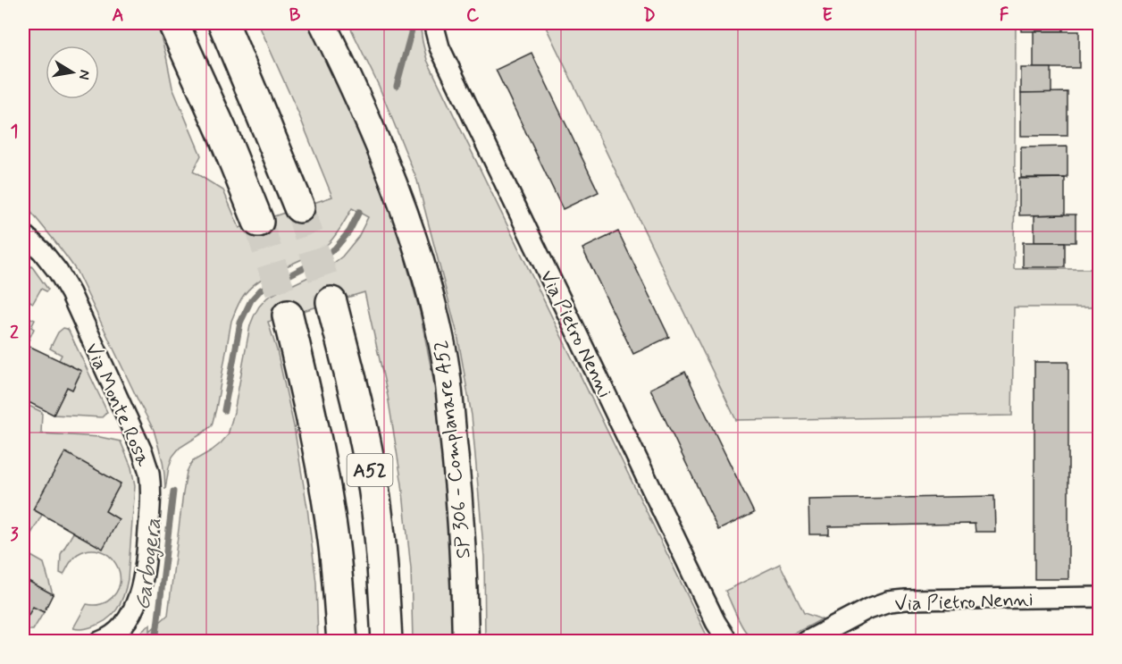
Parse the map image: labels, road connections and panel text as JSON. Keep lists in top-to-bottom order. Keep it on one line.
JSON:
{"streets":{"highway":["A52"],"main road":["SP 306 - Complanare A52"],"street":["Via Pietro Nenni","Via Monte Rosa"]},"water":["Garbogera"],"north":"right","grid":{"columns":["A","B","C","D","E","F"],"rows":["1","2","3"]}}
